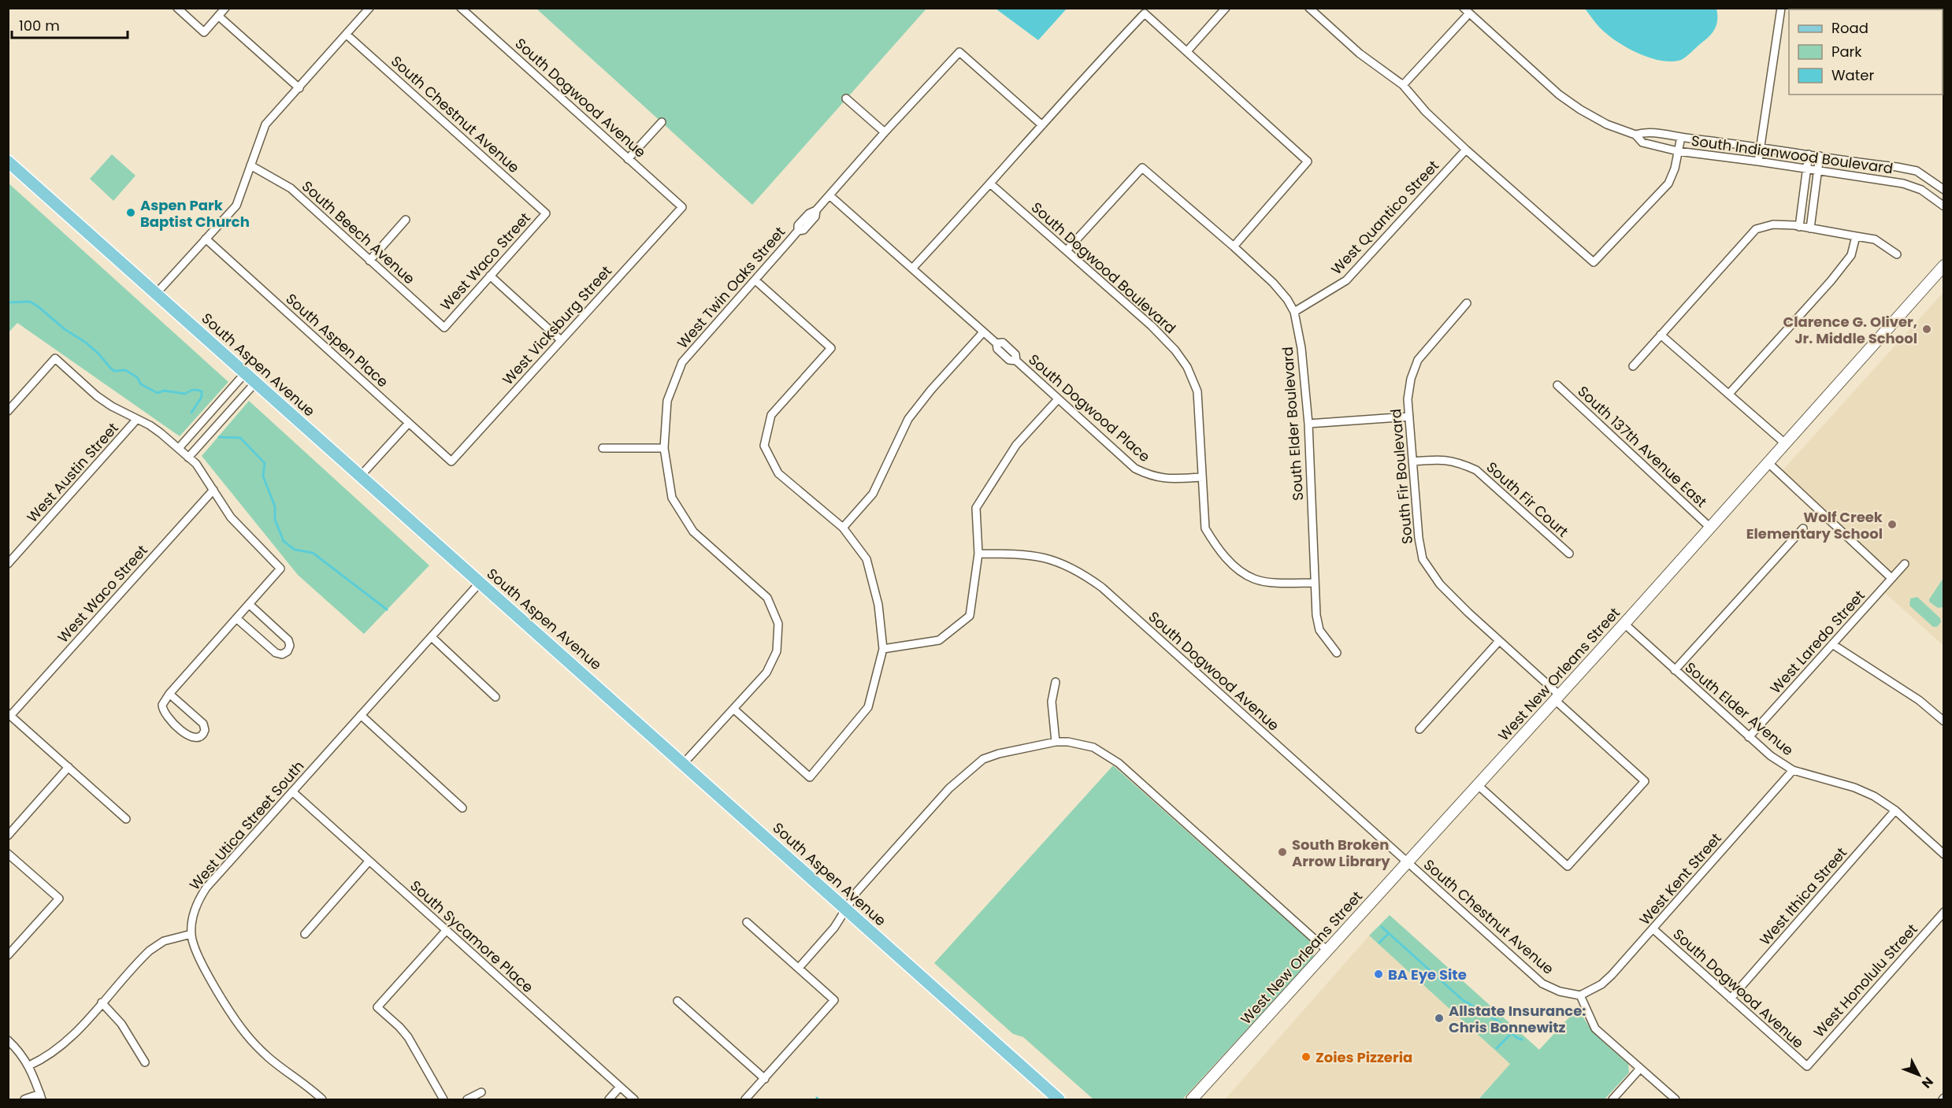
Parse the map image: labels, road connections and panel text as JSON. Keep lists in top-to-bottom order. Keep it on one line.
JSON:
{"streets":{"main road":["South Aspen Avenue"],"street":["South Dogwood Avenue","South Chestnut Avenue","South Indianwood Boulevard","West Quantico Street","South Beech Avenue","West Waco Street","South Dogwood Boulevard","West Twin Oaks Street","West Vicksburg Street","South Aspen Place","South Dogwood Place","South Elder Boulevard","South 137th Avenue East","West Austin Street","South Fir Boulevard","South Fir Court","West Laredo Street","West New Orleans Street","South Elder Avenue","West Utica Street South","West Kent Street","West Ithica Street","South Sycamore Place","West Honolulu Street"]},"crossings":[["South Dogwood Avenue","South Chestnut Avenue"],["South Dogwood Avenue","West Vicksburg Street"],["South Dogwood Avenue","West New Orleans Street"],["South Dogwood Avenue","West Kent Street"],["South Dogwood Avenue","West Ithica Street"],["South Dogwood Avenue","West Honolulu Street"],["South Chestnut Avenue","West Waco Street"],["South Chestnut Avenue","West New Orleans Street"],["South Chestnut Avenue","West Kent Street"],["West Quantico Street","South Elder Boulevard"],["South Beech Avenue","West Waco Street"],["South Dogwood Boulevard","South Dogwood Place"],["South Dogwood Boulevard","South Elder Boulevard"],["West Twin Oaks Street","South Aspen Avenue"],["West Twin Oaks Street","South Dogwood Place"],["West Vicksburg Street","South Aspen Place"],["South Aspen Avenue","West Utica Street South"],["South 137th Avenue East","West New Orleans Street"],["South Fir Boulevard","South Fir Court"],["South Fir Boulevard","West New Orleans Street"],["West Laredo Street","South Elder Avenue"],["West New Orleans Street","South Elder Avenue"],["South Elder Avenue","West Kent Street"],["South Elder Avenue","West Ithica Street"],["West Utica Street South","South Sycamore Place"]],"places":["Aspen Park Baptist Church","Clarence G. Oliver, Jr. Middle School","Wolf Creek Elementary School","South Broken Arrow Library","BA Eye Site","Allstate Insurance: Chris Bonnewitz","Zoies Pizzeria"],"legend":["Road","Park","Water"],"scale_bar":"100 m","north":"bottom right"}
